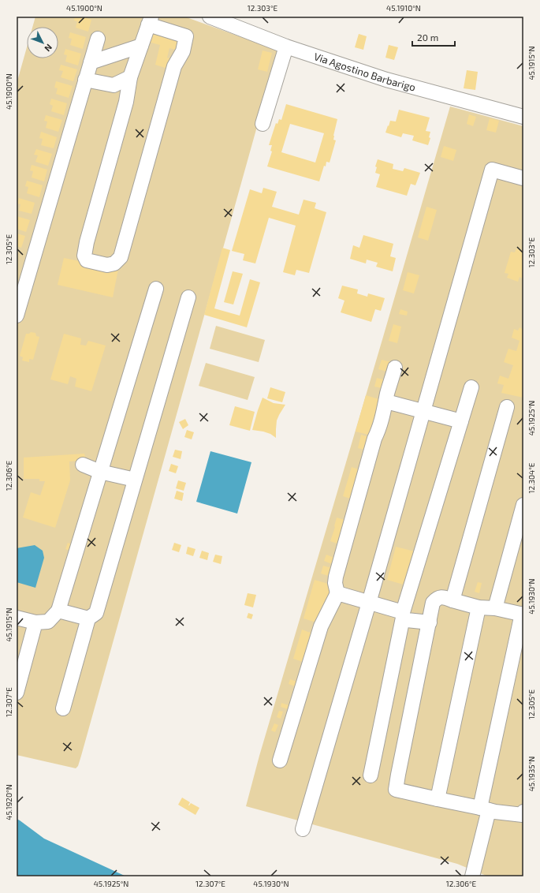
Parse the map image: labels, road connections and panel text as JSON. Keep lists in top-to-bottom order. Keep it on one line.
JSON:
{"streets":{"street":["Via Agostino Barbarigo"]},"scale_bar":"20 m","north":"bottom right","coordinates":["45.1900°N","12.303°E","45.1910°N","45.1915°N","12.305°E","45.1925°N","12.306°E","12.304°E","45.1930°N","12.307°E","45.1935°N","45.1920°N"]}
